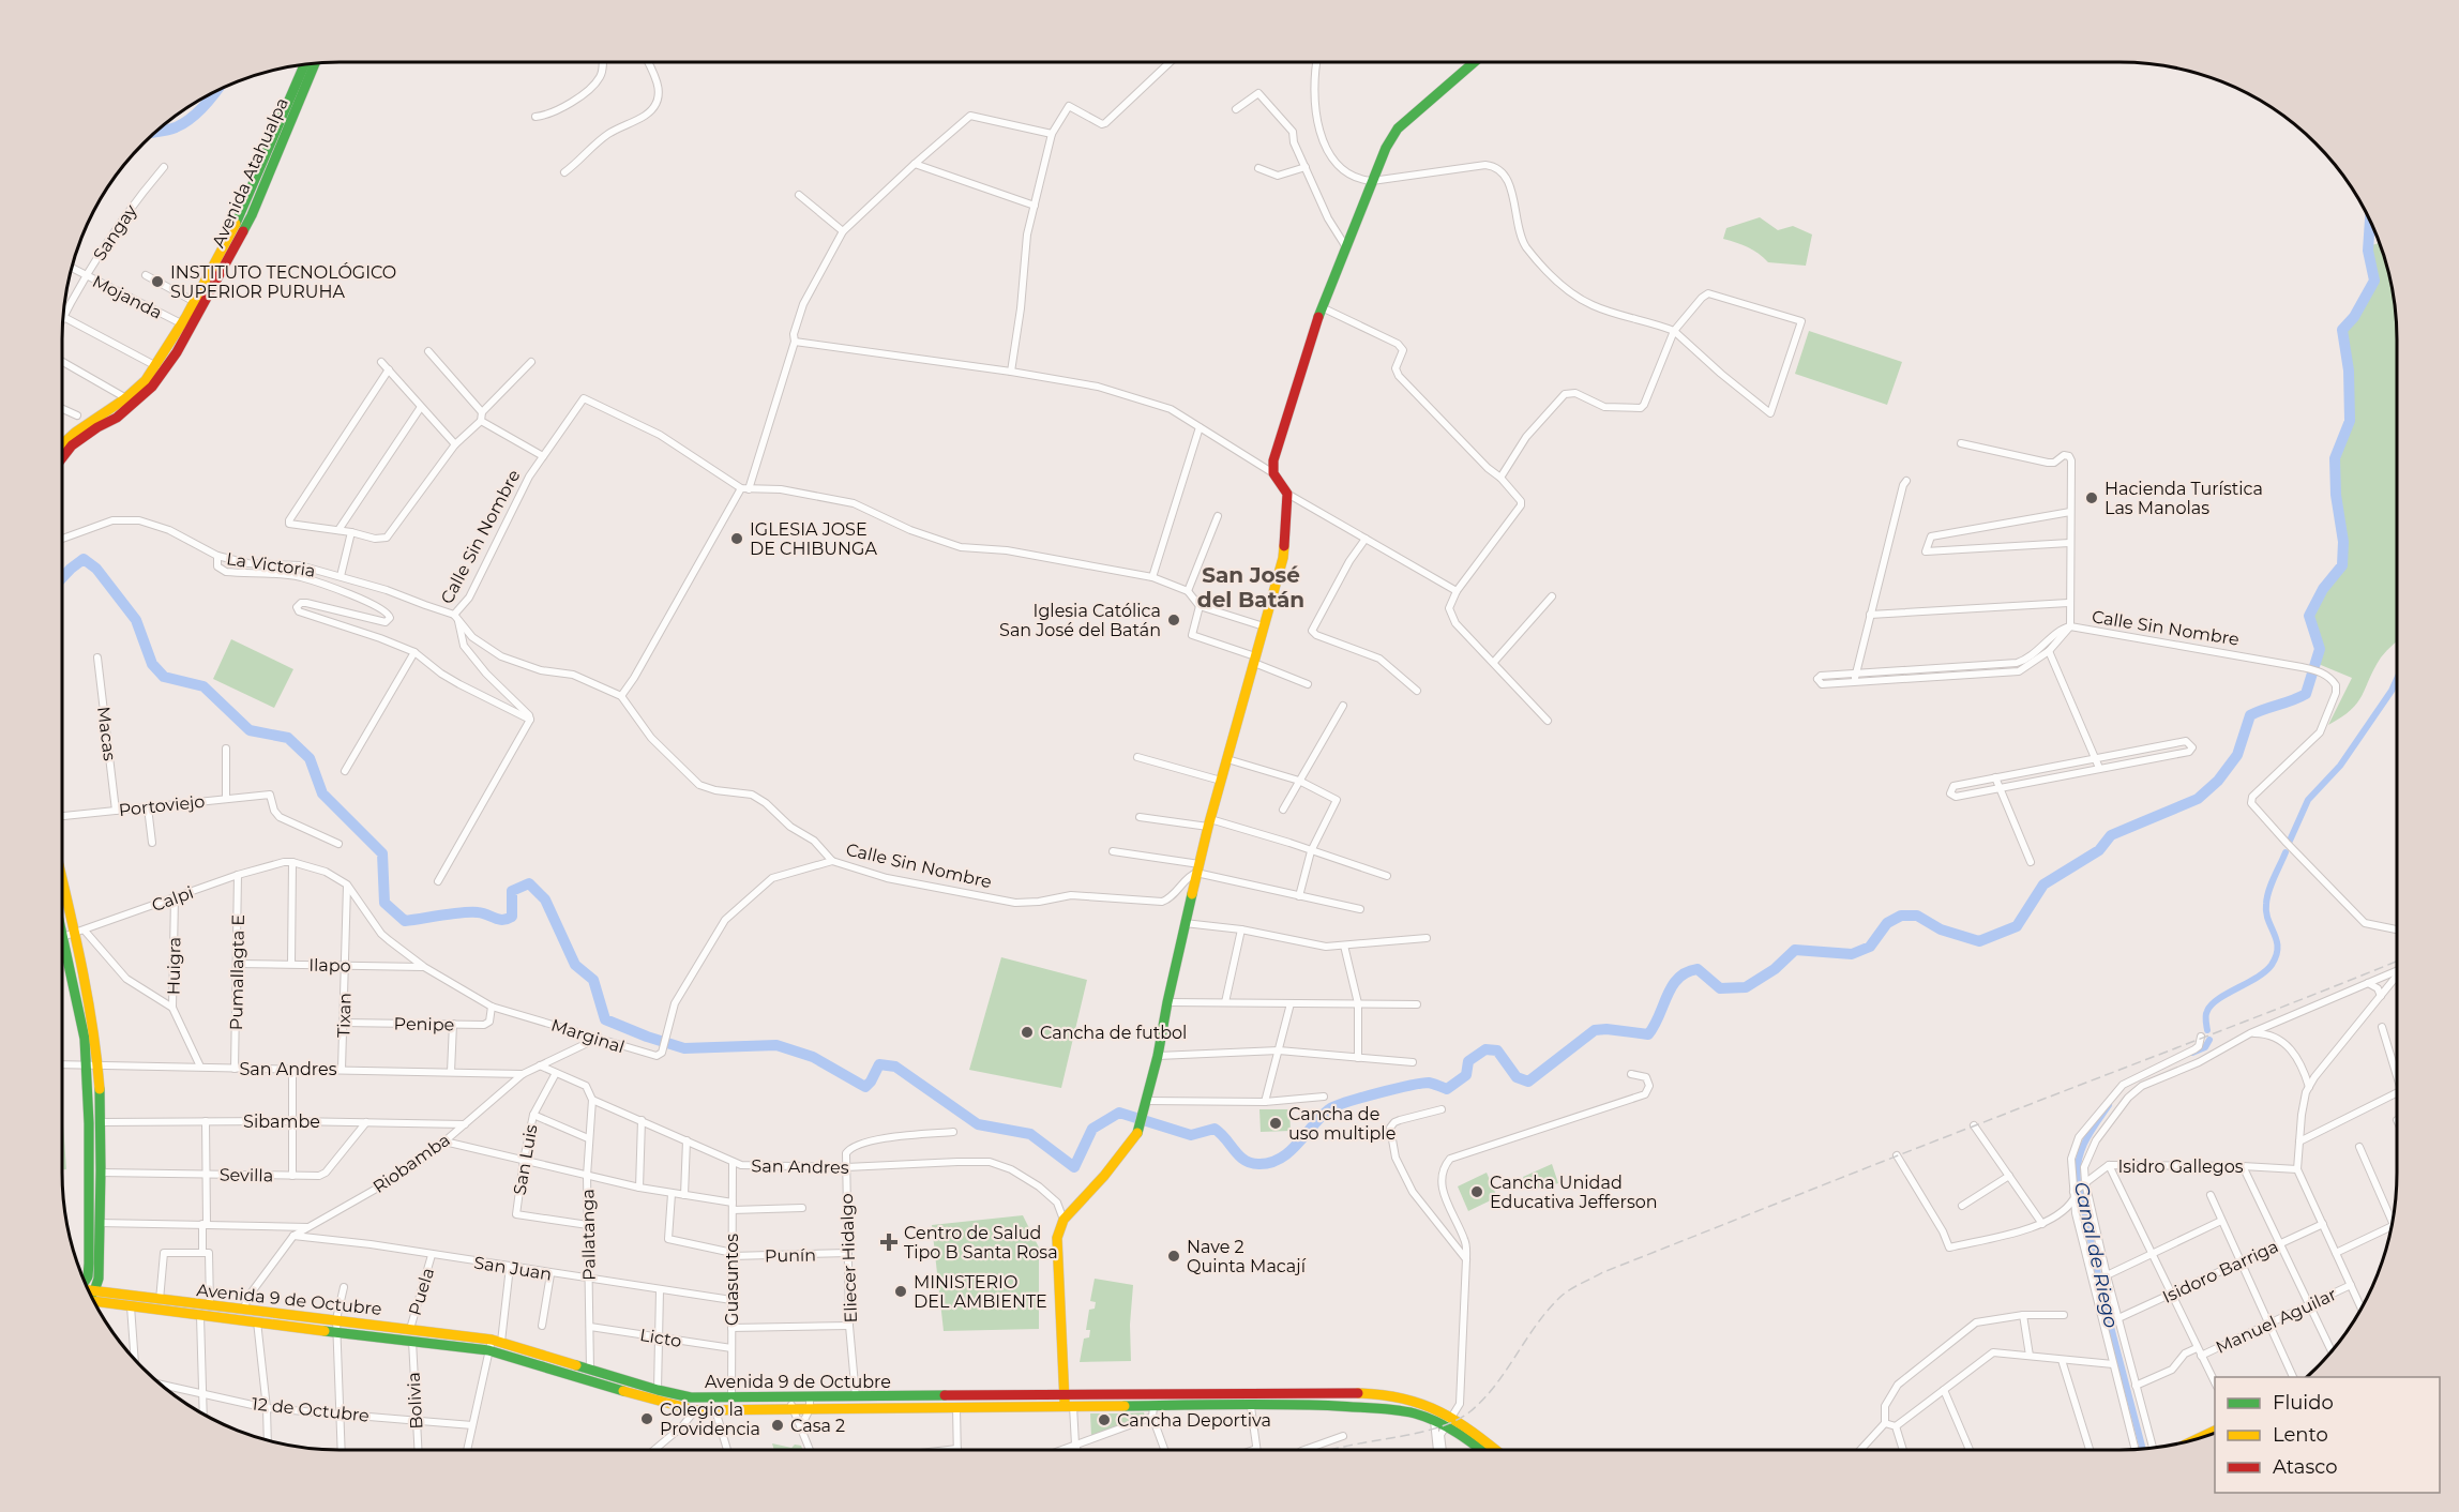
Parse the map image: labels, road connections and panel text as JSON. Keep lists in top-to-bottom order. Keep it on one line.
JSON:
{"streets":{"main road":["Avenida Atahualpa","Avenida 9 de Octubre"],"street":["Sangay","Mojanda","Calle Sin Nombre","La Victoria","Macas","Portoviejo","Calpi","Ilapo","Huigra","Pumallagta E","Tixan","Penipe","Marginal","San Andres","Sibambe","San Luis","Riobamba","Isidro Gallegos","Sevilla","Pallatanga","Punín","Eliecer Hidalgo","San Juan","Isidoro Barriga","Guasuntos","Puela","Manuel Aguilar","Licto","Bolivia","12 de Octubre"]},"crossings":[["Avenida Atahualpa","Mojanda"],["Sangay","Mojanda"],["Calle Sin Nombre","La Victoria"],["Calle Sin Nombre","Marginal"],["Macas","Portoviejo"],["Calpi","Huigra"],["Calpi","Pumallagta E"],["Calpi","Marginal"],["Ilapo","Pumallagta E"],["Ilapo","Tixan"],["Ilapo","Marginal"],["Huigra","San Andres"],["Pumallagta E","San Andres"],["Tixan","Penipe"],["Tixan","Marginal"],["Tixan","San Andres"],["Penipe","Marginal"],["Marginal","Riobamba"],["San Andres","San Luis"],["San Andres","Riobamba"],["San Andres","Pallatanga"],["San Andres","Eliecer Hidalgo"],["San Andres","Guasuntos"],["Sibambe","Riobamba"],["Sibambe","Sevilla"],["San Luis","Pallatanga"],["Riobamba","San Juan"],["Riobamba","Avenida 9 de Octubre"],["Pallatanga","San Juan"],["Pallatanga","Avenida 9 de Octubre"],["Pallatanga","Licto"],["Punín","Eliecer Hidalgo"],["Punín","Guasuntos"],["Eliecer Hidalgo","Avenida 9 de Octubre"],["San Juan","Guasuntos"],["San Juan","Puela"],["Guasuntos","Avenida 9 de Octubre"],["Guasuntos","Licto"],["Puela","Avenida 9 de Octubre"],["Avenida 9 de Octubre","Bolivia"],["Bolivia","12 de Octubre"]],"districts":["San José del Batán"],"water":["Canal de Riego"],"places":{"other":["INSTITUTO TECNOLÓGICO SUPERIOR PURUHA","Hacienda Turística Las Manolas","IGLESIA JOSE DE CHIBUNGA","Iglesia Católica San José del Batán","Cancha de futbol","Cancha de uso multiple","Cancha Unidad Educativa Jefferson","Nave 2 Quinta Macají","MINISTERIO DEL AMBIENTE","Colegio la Providencia","Cancha Deportiva","Casa 2"],"health":["Centro de Salud Tipo B Santa Rosa"]},"legend":["Fluido","Lento","Atasco"]}
